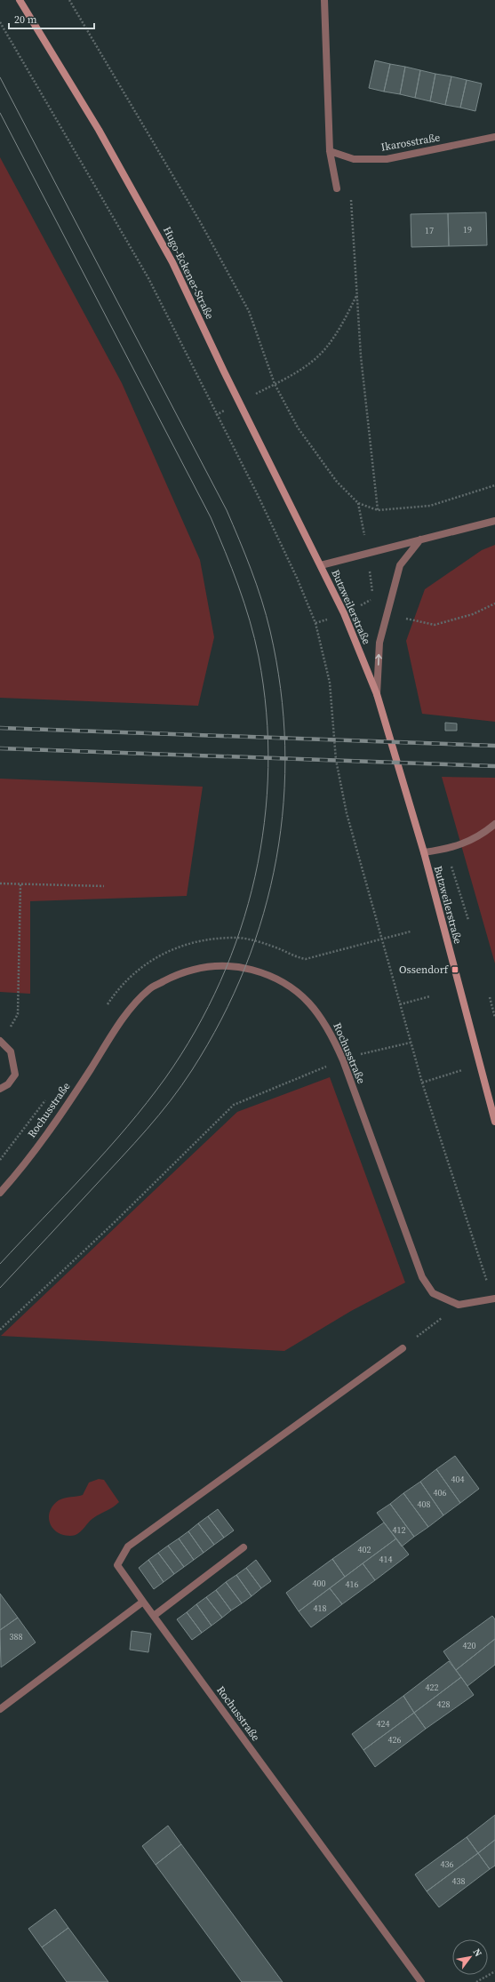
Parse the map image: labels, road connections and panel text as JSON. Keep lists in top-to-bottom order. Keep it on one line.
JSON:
{"streets":{"main road":["Hugo-Eckener-Straße","Butzweilerstraße"],"street":["Ikarosstraße","Rochusstraße"]},"crossings":[["Hugo-Eckener-Straße","Butzweilerstraße"]],"places":{"transit":["Ossendorf"]},"house_numbers":["19","17","404","406","408","412","402","414","400","416","418","388","420","422","428","424","426","436","438"],"scale_bar":"20 m","north":"top right"}
